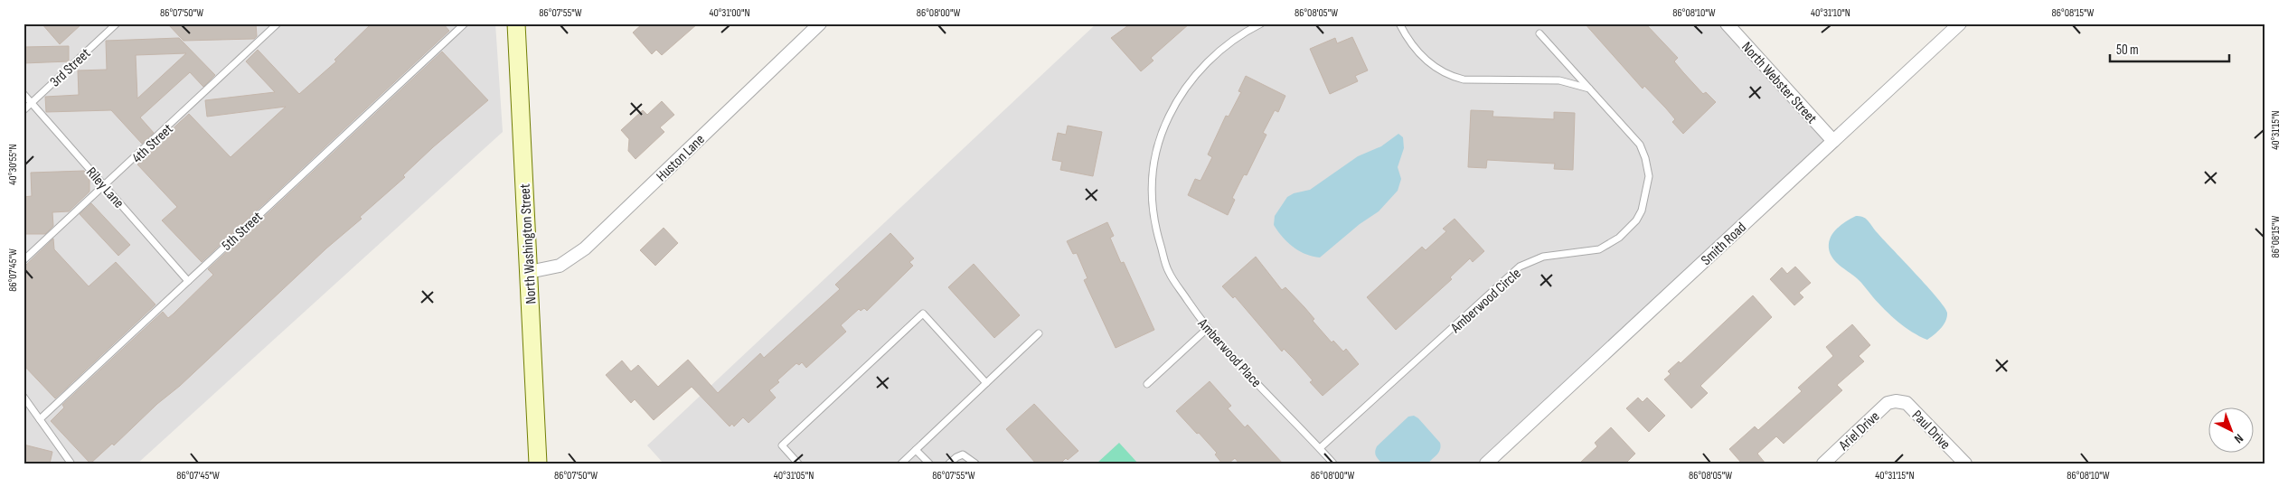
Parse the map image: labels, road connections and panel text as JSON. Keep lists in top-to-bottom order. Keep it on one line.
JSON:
{"streets":{"main road":["North Washington Street"],"street":["North Webster Street","Huston Lane","Smith Road","Paul Drive","Ariel Drive"],"lane":["3rd Street","4th Street","Riley Lane","5th Street","Amberwood Circle","Amberwood Place"]},"crossings":[["3rd Street","Riley Lane"],["North Webster Street","Smith Road"],["4th Street","Riley Lane"],["Huston Lane","North Washington Street"],["Riley Lane","5th Street"],["Amberwood Circle","Amberwood Place"],["Paul Drive","Ariel Drive"]],"scale_bar":"50 m","north":"bottom right","coordinates":["86°07'50\"W","86°07'55\"W","40°31'00\"N","86°08'00\"W","86°08'05\"W","86°08'10\"W","40°31'10\"N","86°08'15\"W","40°31'15\"N","40°30'55\"N","86°07'45\"W","40°31'05\"N"]}
